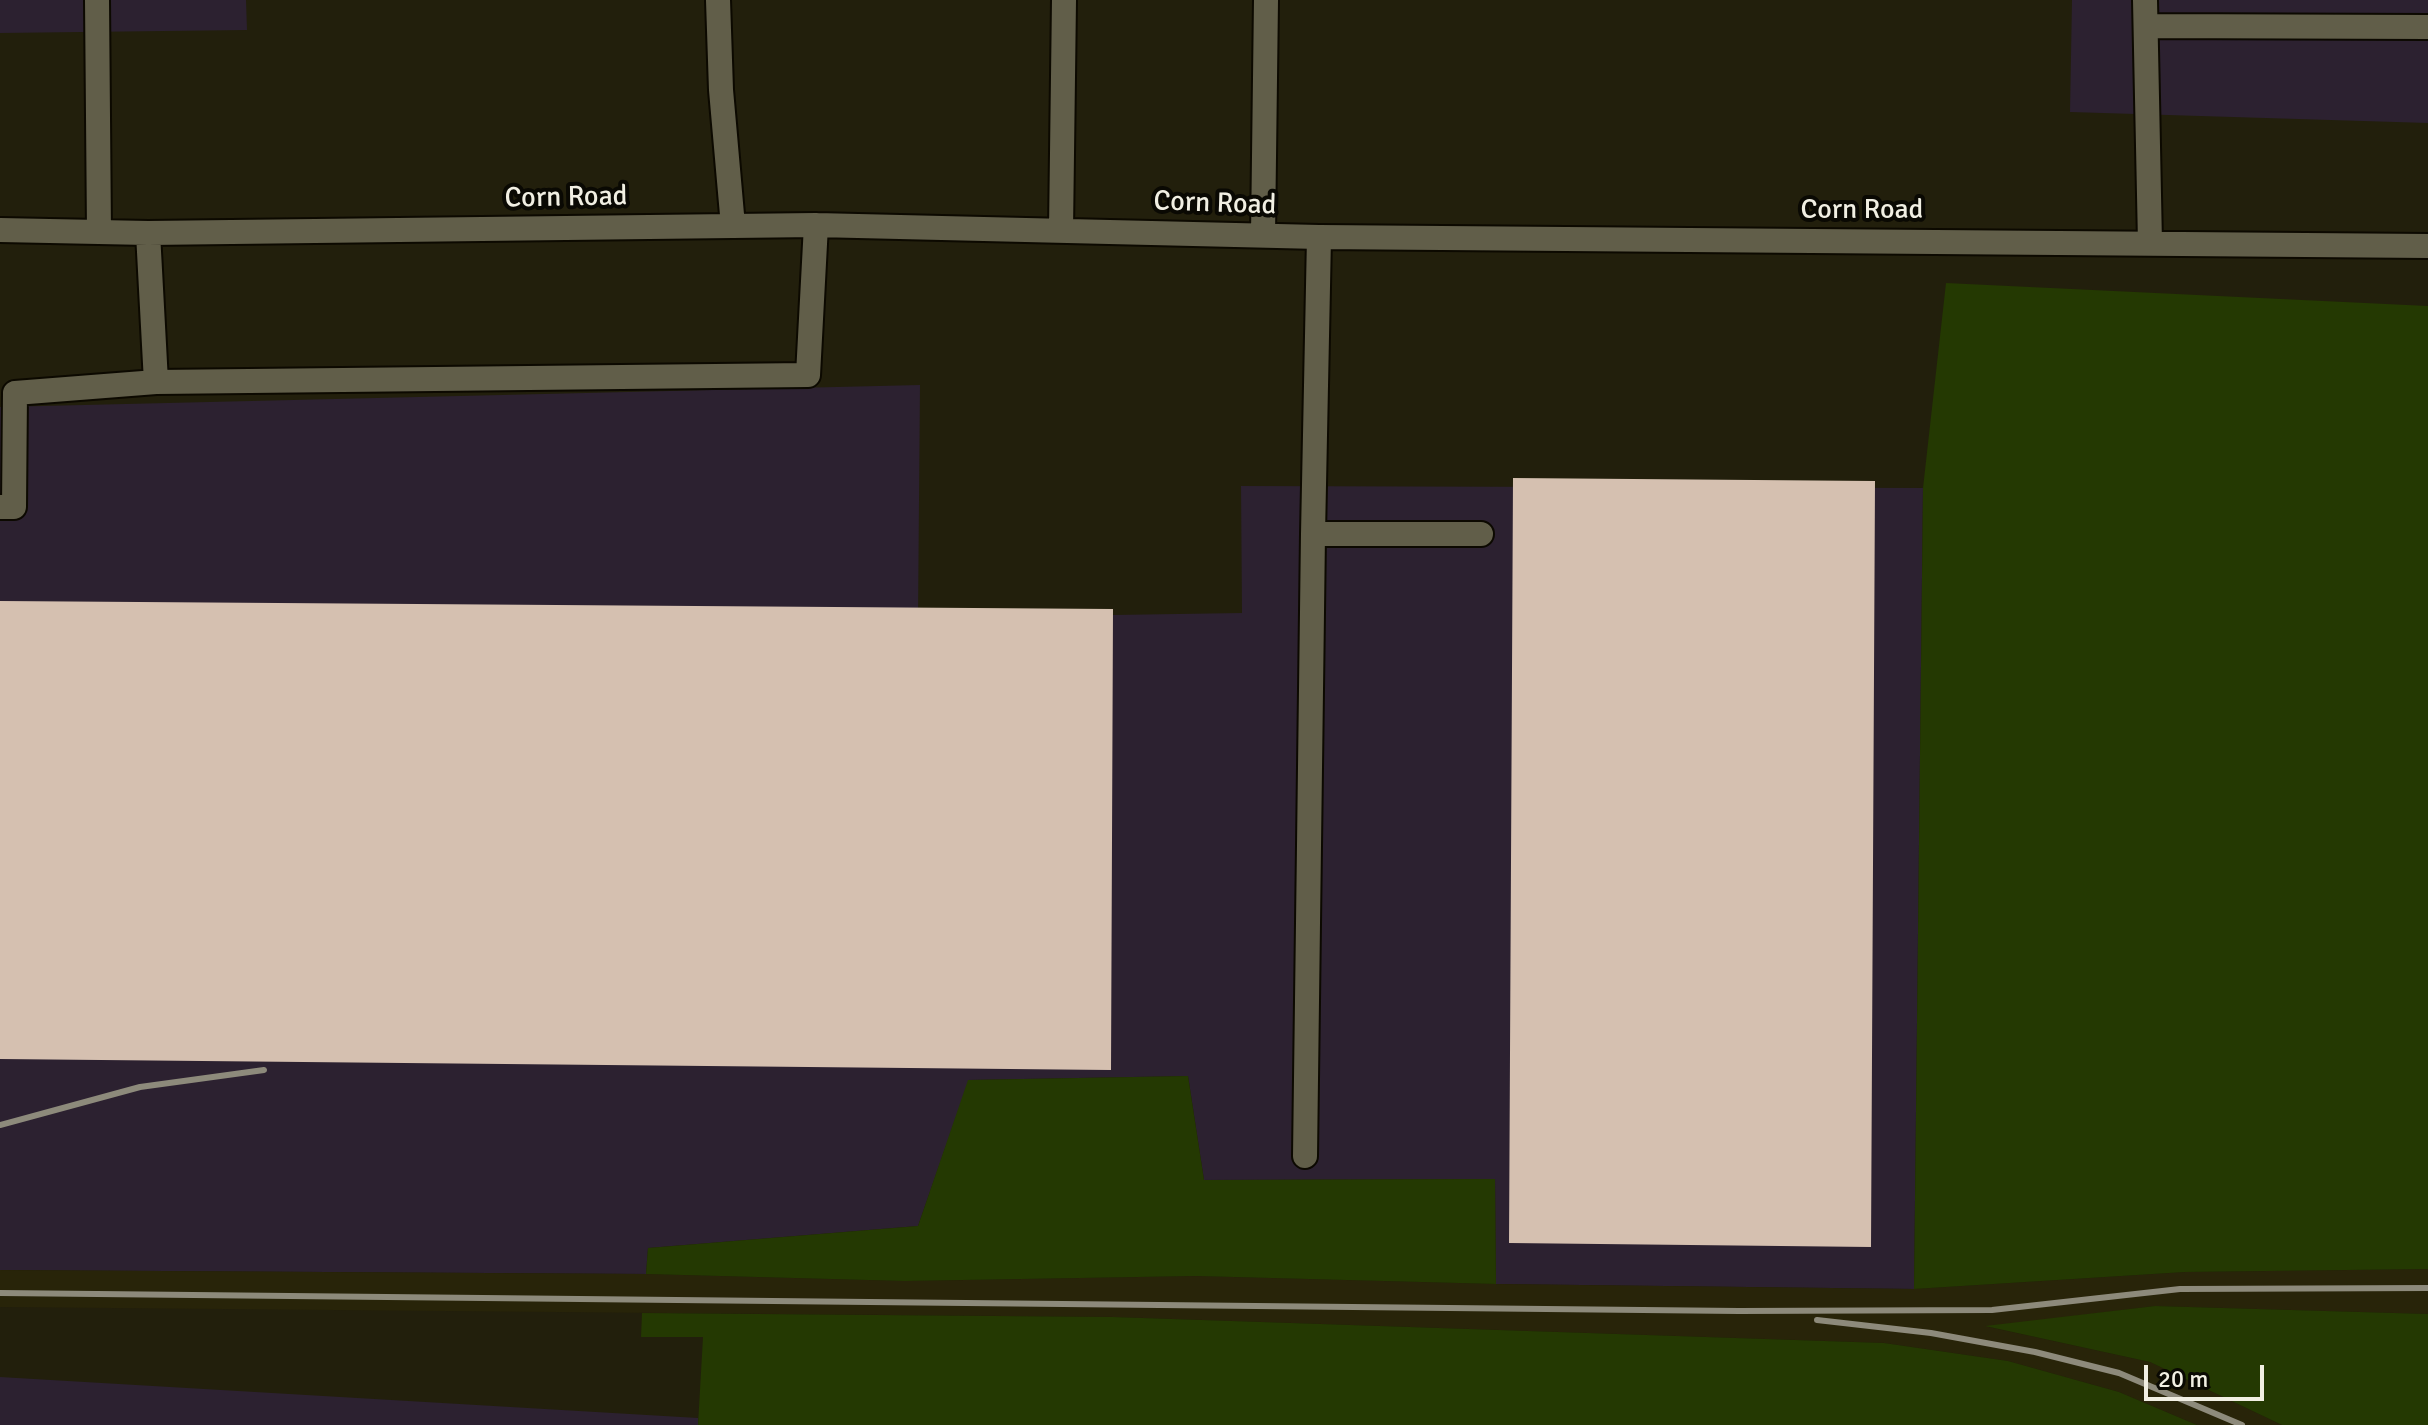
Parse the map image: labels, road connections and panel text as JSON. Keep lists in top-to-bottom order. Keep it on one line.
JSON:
{"streets":{"street":["Corn Road"]},"scale_bar":"20 m"}
